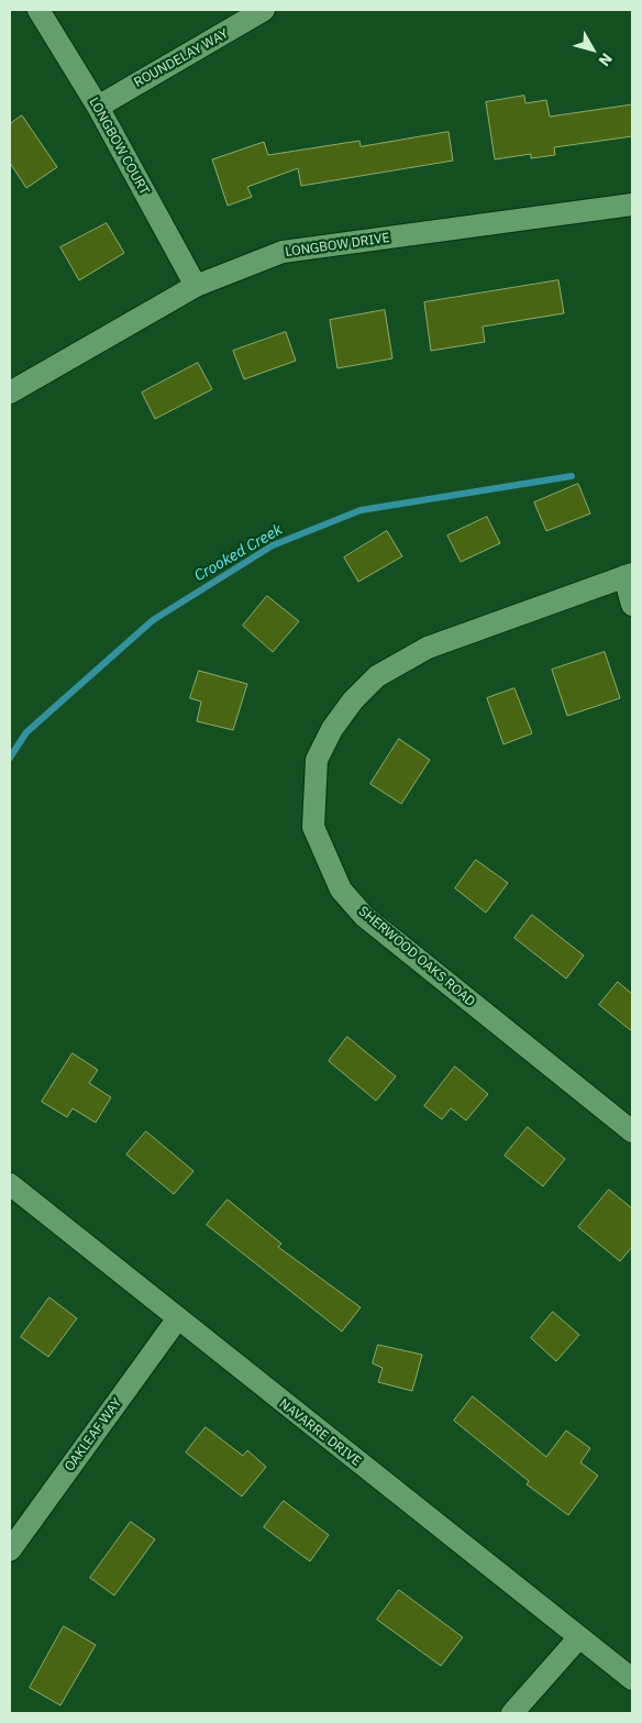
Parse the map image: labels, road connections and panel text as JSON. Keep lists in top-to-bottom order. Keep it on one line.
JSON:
{"streets":{"street":["ROUNDELAY WAY","LONGBOW COURT","LONGBOW DRIVE","SHERWOOD OAKS ROAD","NAVARRE DRIVE","OAKLEAF WAY"]},"crossings":[["ROUNDELAY WAY","LONGBOW COURT"],["LONGBOW COURT","LONGBOW DRIVE"],["NAVARRE DRIVE","OAKLEAF WAY"]],"water":["Crooked Creek"],"north":"bottom right"}
